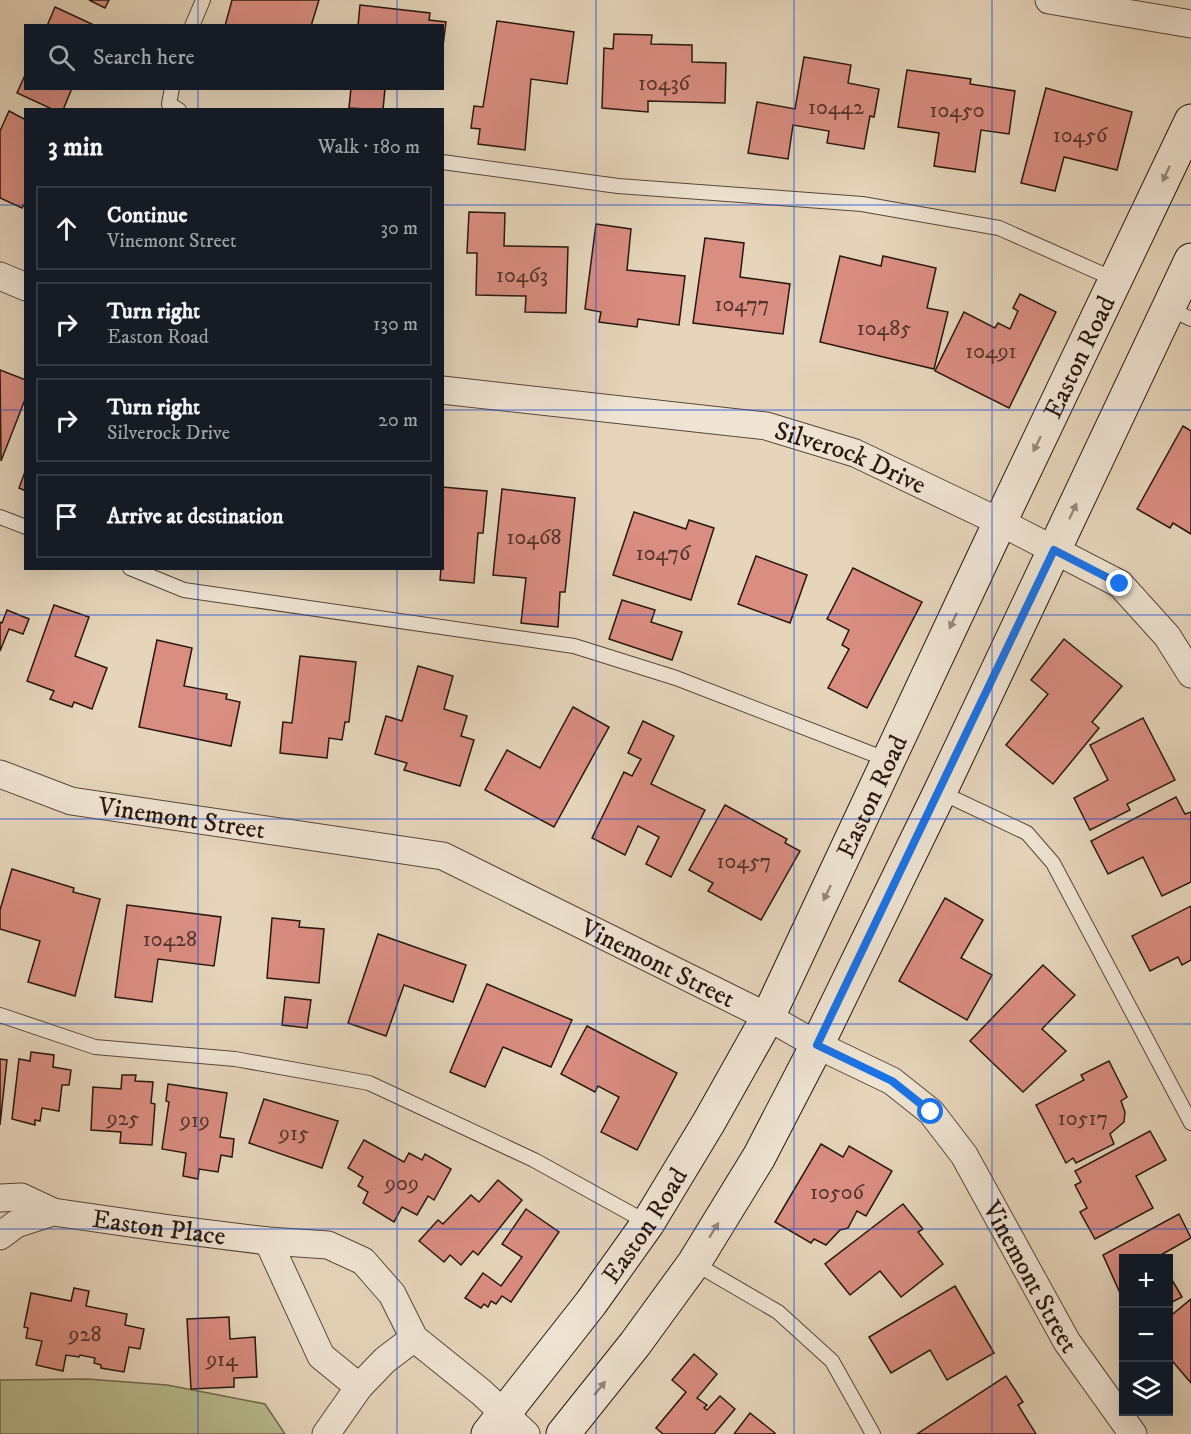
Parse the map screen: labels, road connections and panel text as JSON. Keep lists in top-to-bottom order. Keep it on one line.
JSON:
{"streets":{"main road":["Easton Road"],"street":["Silverock Drive","Vinemont Street","Easton Place"]},"crossings":[["Easton Road","Silverock Drive"],["Easton Road","Vinemont Street"],["Easton Road","Easton Place"]],"house_numbers":["10436","10442","10450","10456","10463","10477","10485","10491","10468","10476","10457","10428","925","10517","919","915","909","10506","928","914"],"page":{"search":"Search here","heading":["3 min","Walk · 180 m"],"list":[["Continue","Vinemont Street","30 m"],["Turn right","Easton Road","130 m"],["Turn right","Silverock Drive","20 m"],"Arrive at destination"],"map_buttons":["+","−"]}}
